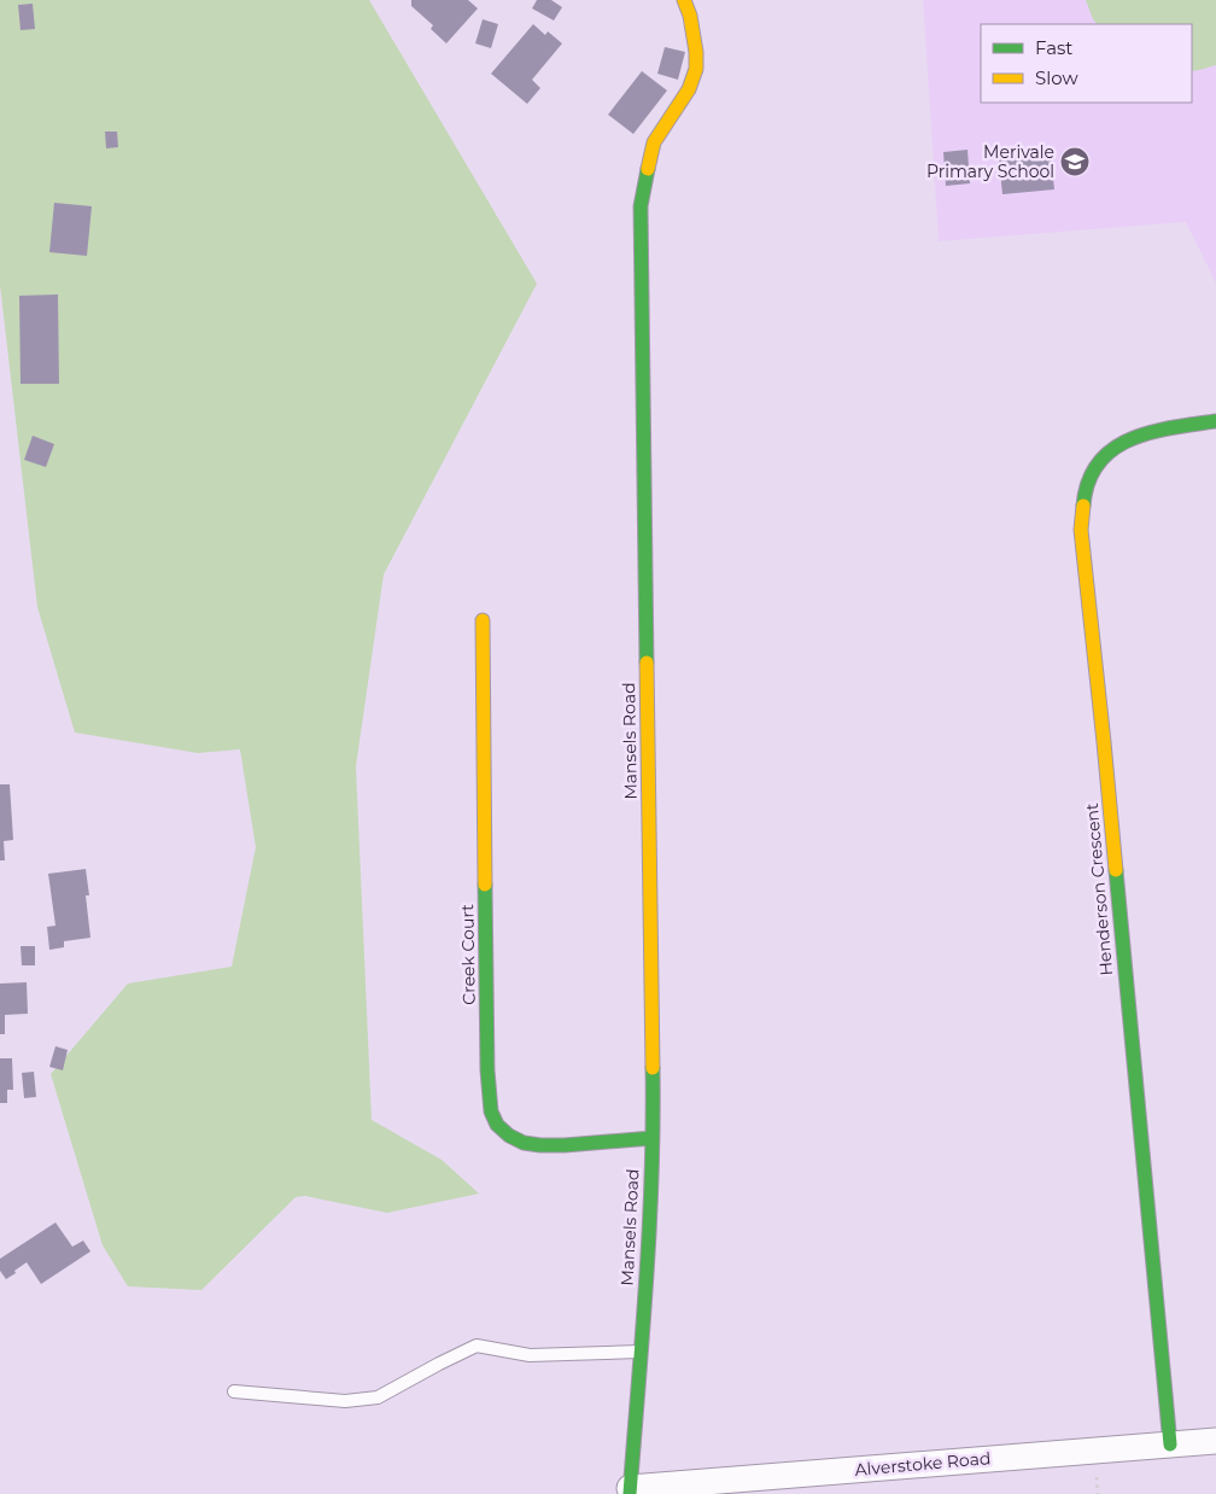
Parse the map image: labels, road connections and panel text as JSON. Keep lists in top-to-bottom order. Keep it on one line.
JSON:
{"streets":{"street":["Mansels Road","Henderson Crescent","Creek Court","Alverstoke Road"]},"crossings":[["Mansels Road","Creek Court"],["Mansels Road","Alverstoke Road"],["Henderson Crescent","Alverstoke Road"]],"places":{"school or university":["Merivale Primary School"]},"legend":["Fast","Slow"]}
